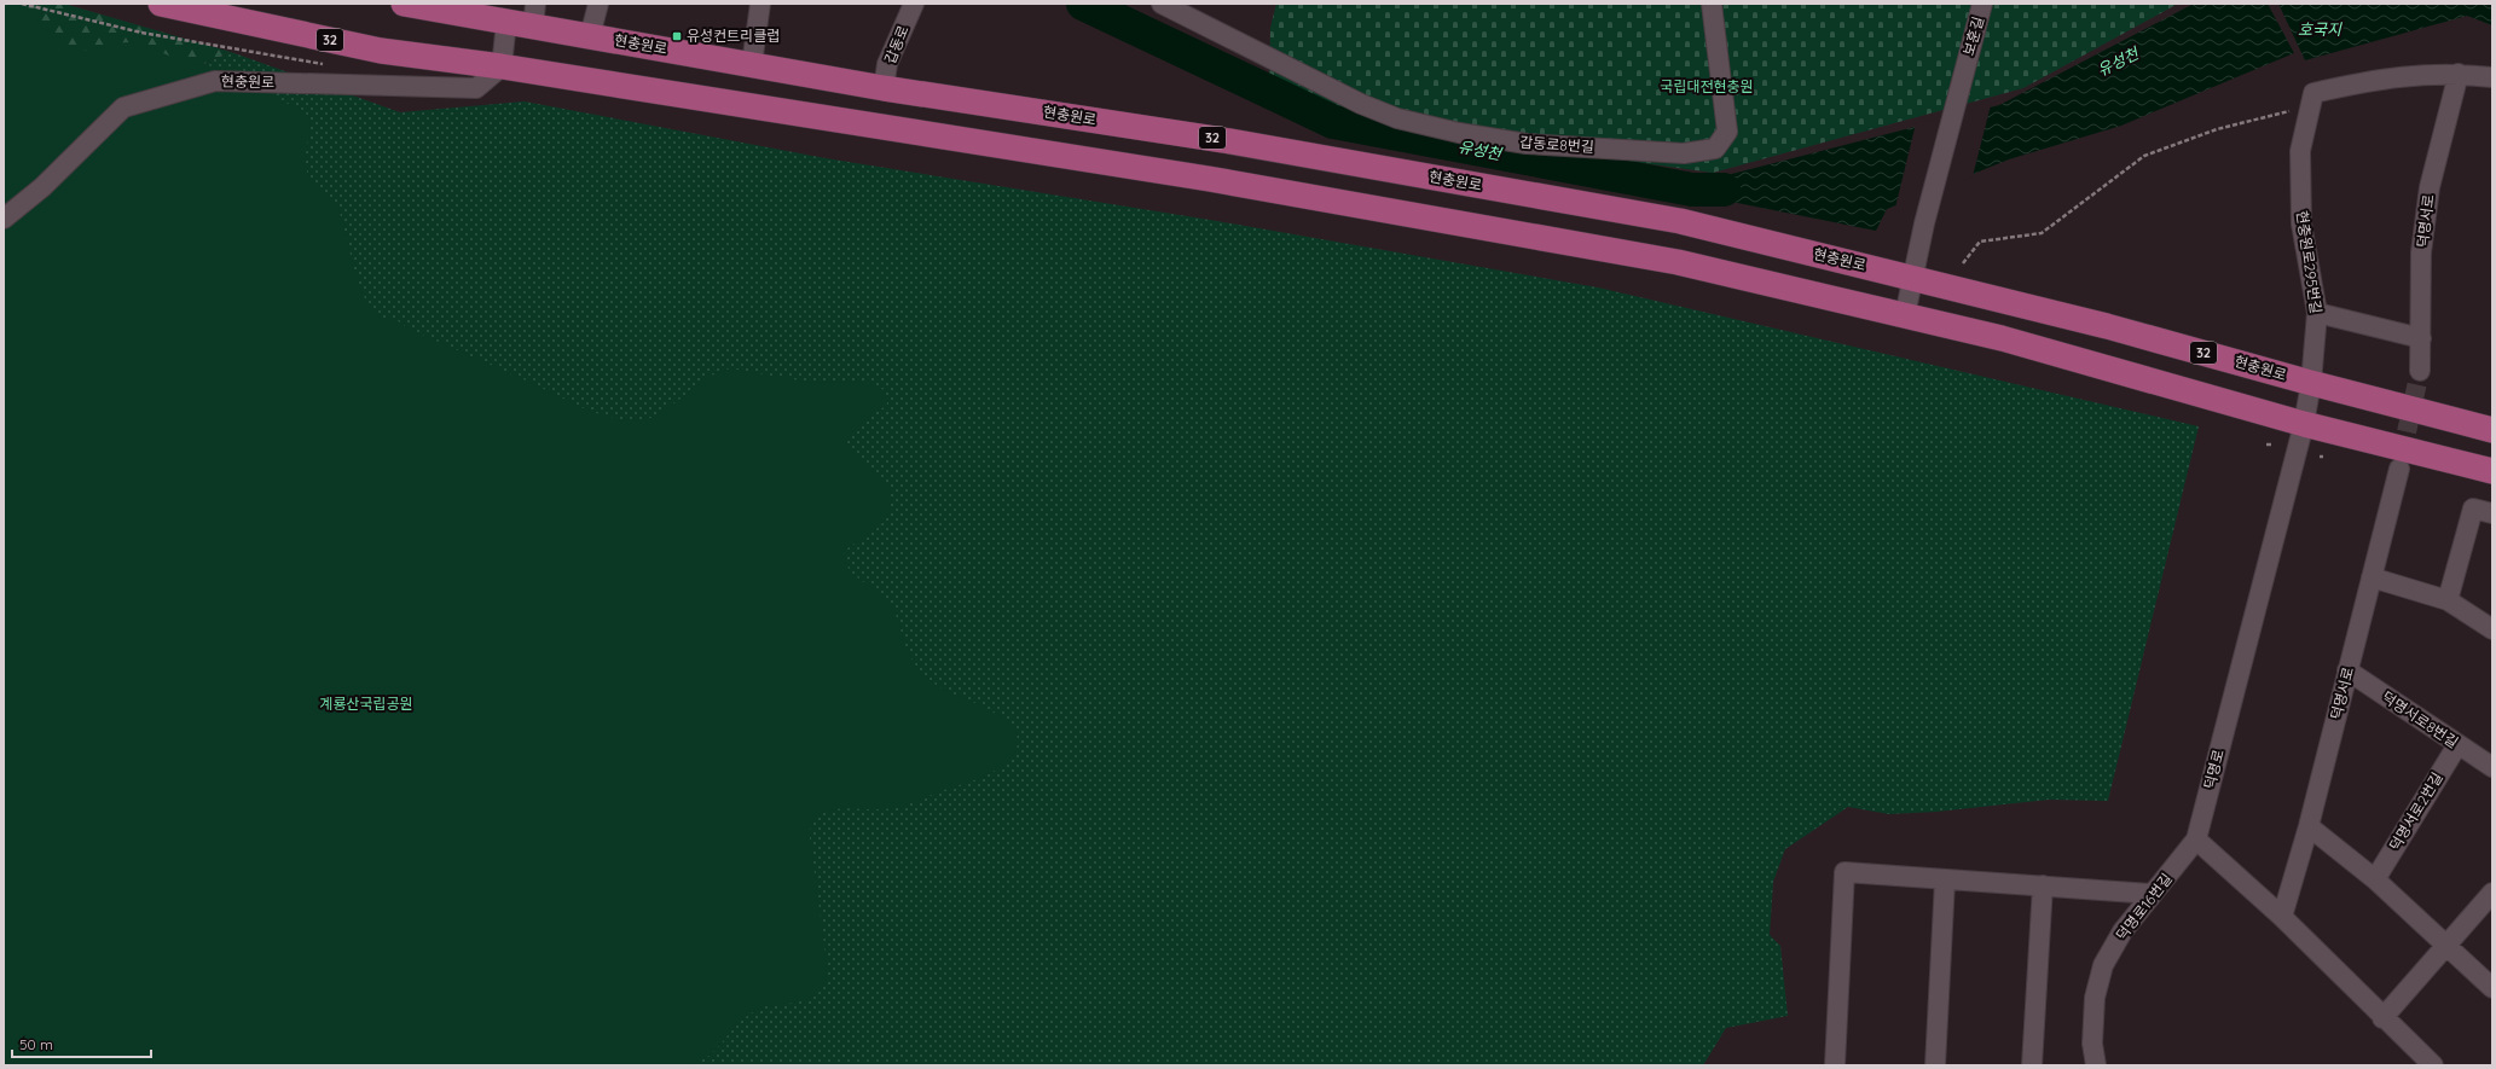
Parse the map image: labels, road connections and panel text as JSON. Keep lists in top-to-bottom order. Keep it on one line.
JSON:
{"streets":{"main road":["32","현충원로"],"street":["보훈길","갑동로","갑동로8번길","덕명서로","현충원로295번길","덕명서로8번길","덕명로","덕명서로2번길","덕명로16번길"]},"crossings":[["보훈길","32"],["보훈길","현충원로"],["32","현충원로"],["32","덕명로"],["현충원로","갑동로"],["현충원로","현충원로295번길"],["현충원로","덕명로"],["덕명서로","덕명서로8번길"],["현충원로295번길","덕명로"],["덕명서로8번길","덕명서로2번길"],["덕명로","덕명로16번길"]],"water":["호국지","유성천"],"parks":["국립대전현충원","계룡산국립공원"],"places":{"transit":["유성컨트리클럽"]},"scale_bar":"50 m"}
